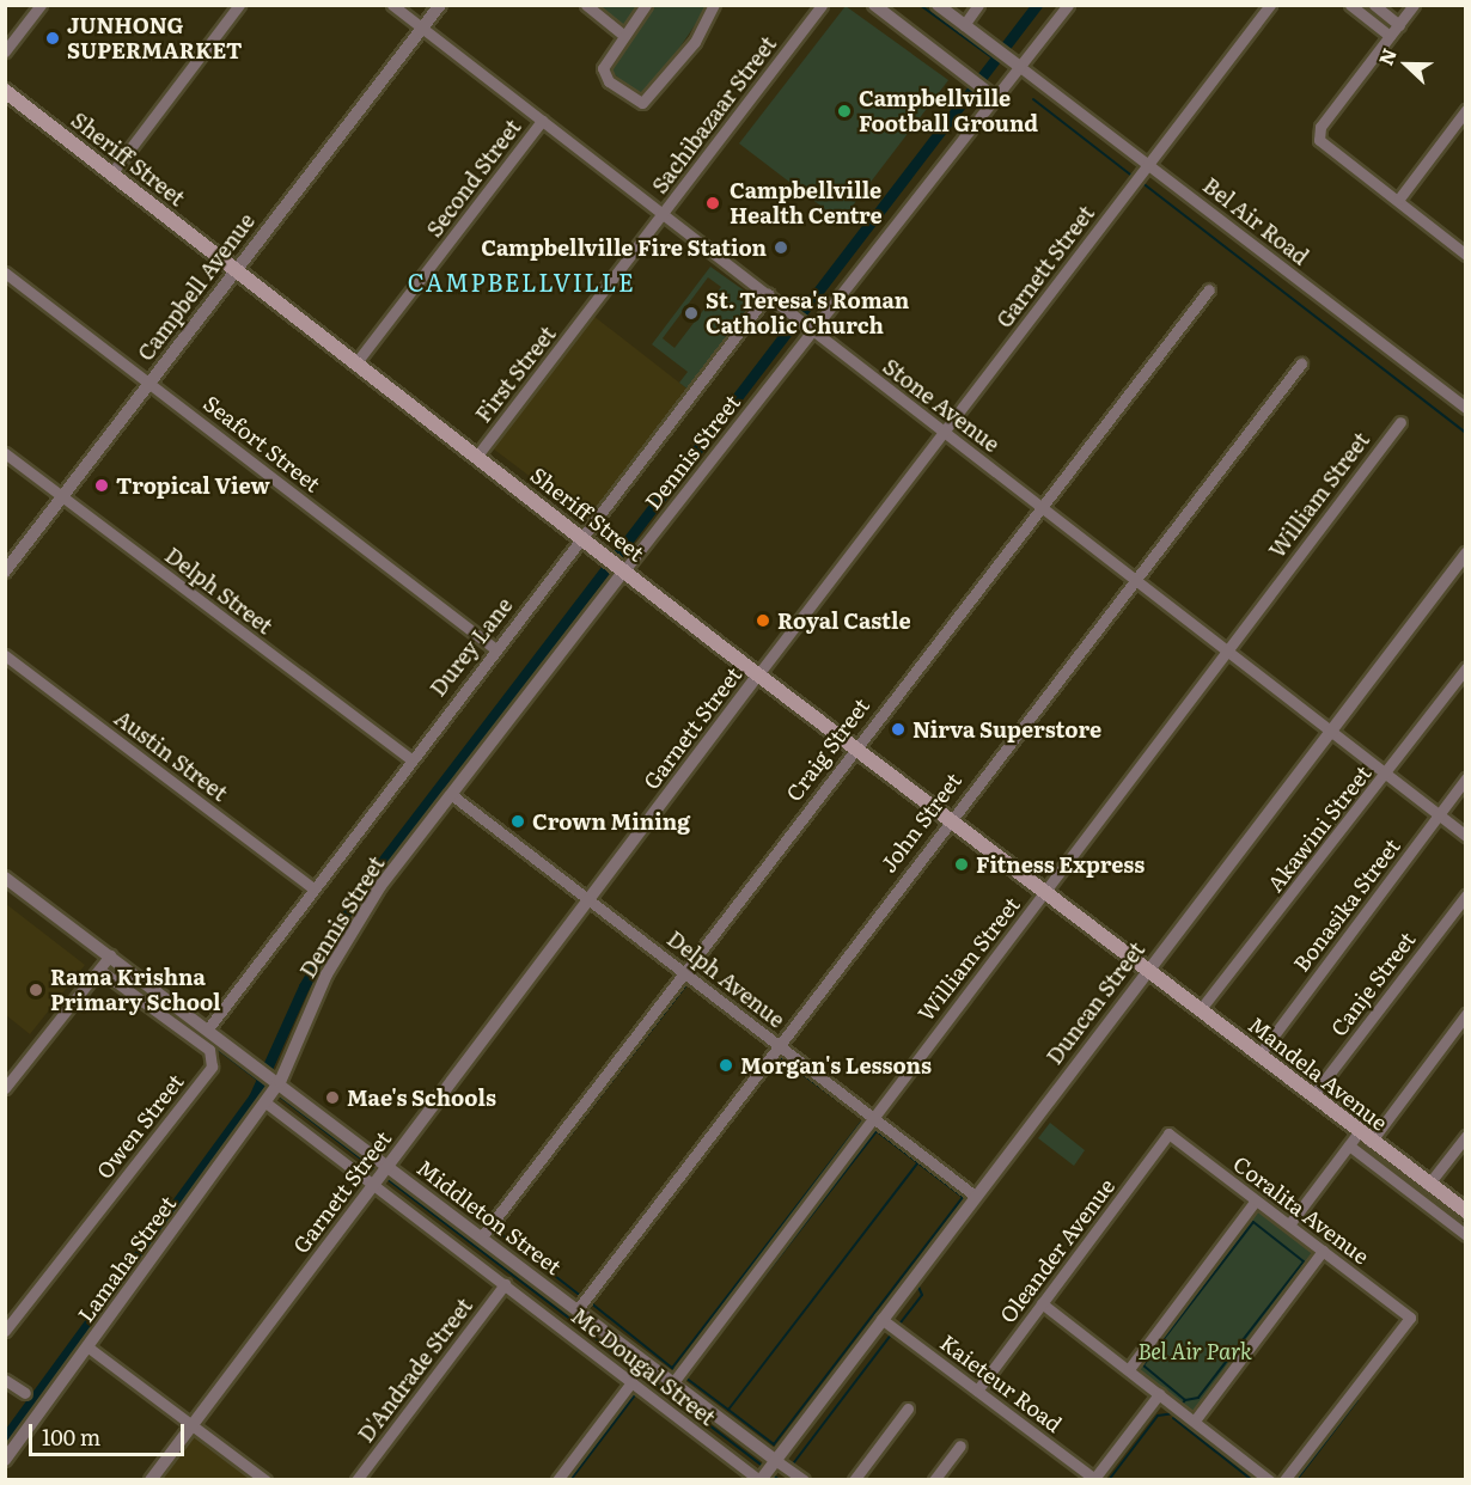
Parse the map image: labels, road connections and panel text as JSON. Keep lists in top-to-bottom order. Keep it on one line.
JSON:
{"streets":{"main road":["Sheriff Street","Mandela Avenue"],"street":["Sachibazaar Street","Second Street","Bel Air Road","Garnett Street","Campbell Avenue","First Street","Stone Avenue","Seafort Street","Dennis Street","William Street","Delph Street","Durey Lane","Craig Street","Austin Street","John Street","Akawini Street","Bonasika Street","Delph Avenue","Canje Street","Duncan Street","Owen Street","Coralita Avenue","Middleton Street","Oleander Avenue","Lamaha Street","Mc Dougal Street","D'Andrade Street","Kaieteur Road"]},"crossings":[["Sachibazaar Street","First Street"],["Sachibazaar Street","Stone Avenue"],["Sheriff Street","Second Street"],["Sheriff Street","Garnett Street"],["Sheriff Street","Campbell Avenue"],["Sheriff Street","First Street"],["Sheriff Street","Dennis Street"],["Sheriff Street","William Street"],["Sheriff Street","Durey Lane"],["Sheriff Street","Craig Street"],["Sheriff Street","John Street"],["Sheriff Street","Duncan Street"],["Sheriff Street","Mandela Avenue"],["Second Street","Stone Avenue"],["Bel Air Road","Garnett Street"],["Bel Air Road","Dennis Street"],["Garnett Street","Stone Avenue"],["Garnett Street","Delph Avenue"],["Garnett Street","Middleton Street"],["Garnett Street","Mc Dougal Street"],["Campbell Avenue","Stone Avenue"],["Campbell Avenue","Seafort Street"],["Campbell Avenue","Delph Street"],["First Street","Stone Avenue"],["Stone Avenue","Dennis Street"],["Stone Avenue","William Street"],["Stone Avenue","Durey Lane"],["Stone Avenue","Craig Street"],["Stone Avenue","John Street"],["Stone Avenue","Akawini Street"],["Stone Avenue","Bonasika Street"],["Stone Avenue","Duncan Street"],["Seafort Street","Durey Lane"],["Dennis Street","Delph Avenue"],["Dennis Street","Middleton Street"],["Dennis Street","Lamaha Street"],["William Street","Delph Avenue"],["William Street","Middleton Street"],["Delph Street","Durey Lane"],["Durey Lane","Austin Street"],["Durey Lane","Middleton Street"],["Craig Street","Delph Avenue"],["Craig Street","Middleton Street"],["John Street","Delph Avenue"],["John Street","Middleton Street"],["Akawini Street","Mandela Avenue"],["Bonasika Street","Mandela Avenue"],["Delph Avenue","Duncan Street"],["Canje Street","Mandela Avenue"],["Duncan Street","Mandela Avenue"],["Duncan Street","Middleton Street"],["Duncan Street","Mc Dougal Street"],["Duncan Street","Kaieteur Road"],["Coralita Avenue","Oleander Avenue"],["Middleton Street","Lamaha Street"],["Oleander Avenue","Kaieteur Road"],["Lamaha Street","Mc Dougal Street"],["Mc Dougal Street","D'Andrade Street"]],"districts":["CAMPBELLVILLE"],"parks":["Bel Air Park"],"places":["JUNHONG SUPERMARKET","Campbellville Football Ground","Campbellville Health Centre","Campbellville Fire Station","St. Teresa's Roman Catholic Church","Tropical View","Royal Castle","Nirva Superstore","Crown Mining","Fitness Express","Rama Krishna Primary School","Morgan's Lessons","Mae's Schools"],"scale_bar":"100 m","north":"left"}
